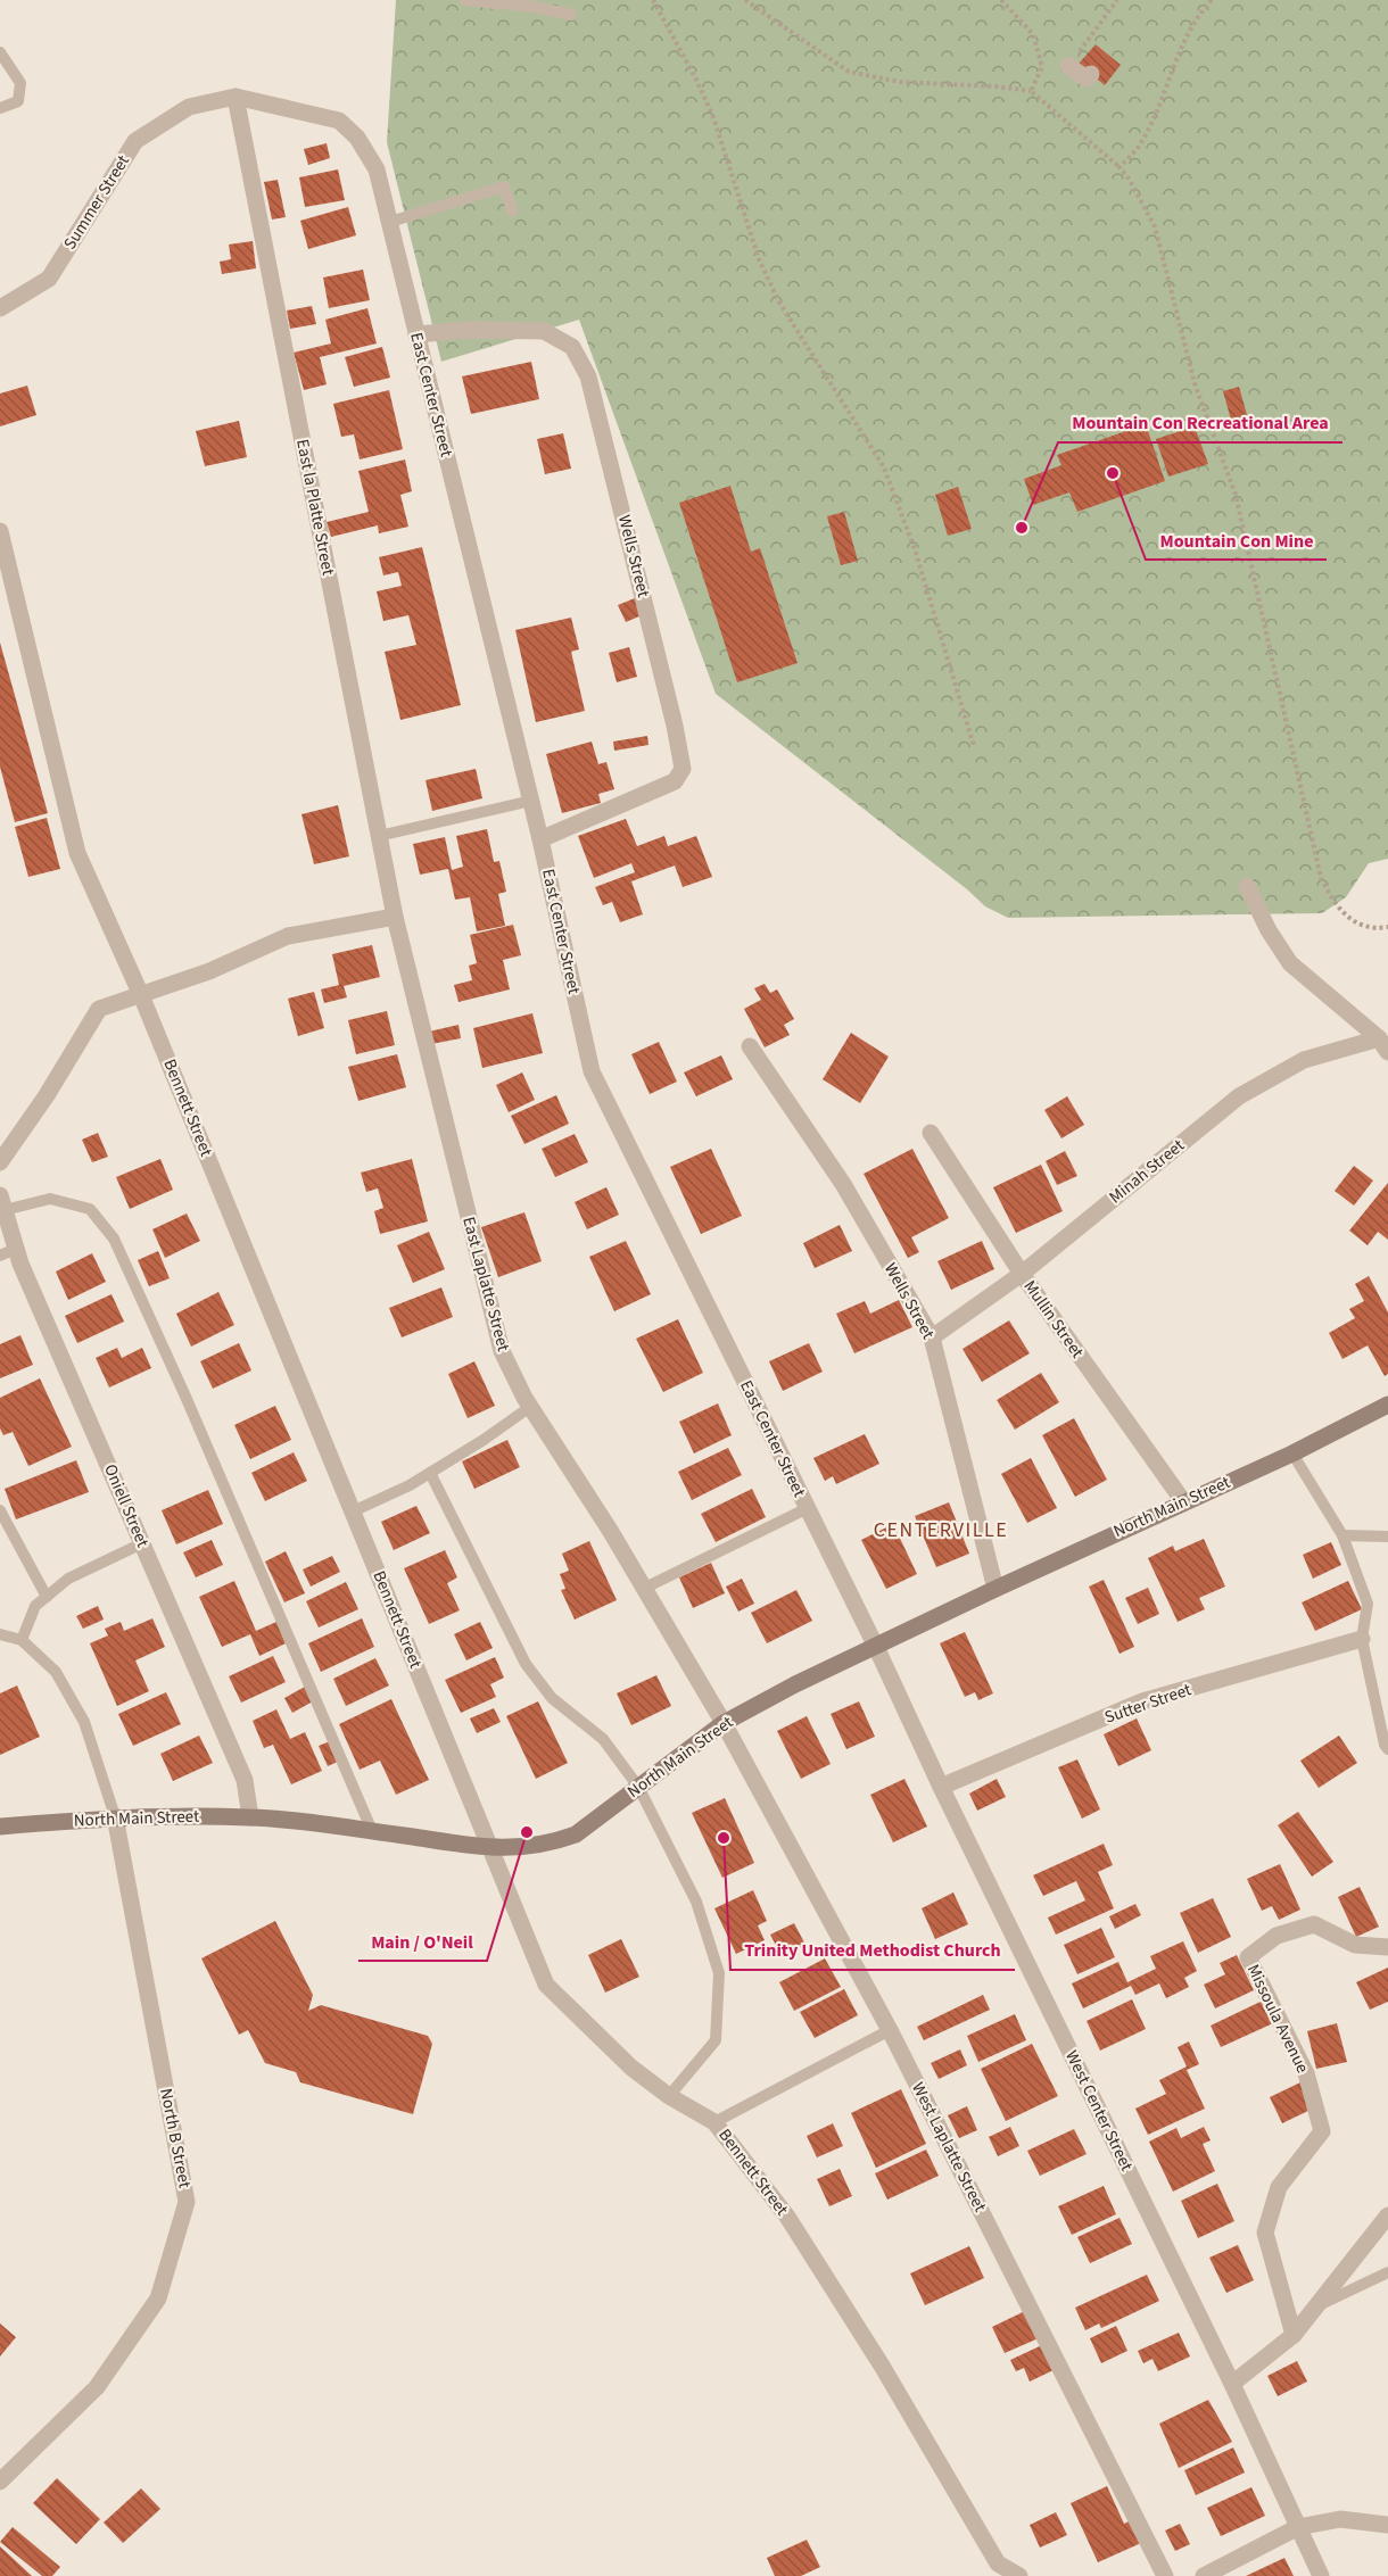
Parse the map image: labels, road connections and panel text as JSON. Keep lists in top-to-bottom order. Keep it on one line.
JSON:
{"streets":{"main road":["North Main Street"],"street":["Summer Street","East Center Street","East la Platte Street","Wells Street","Bennett Street","Minah Street","East Laplatte Street","Mullin Street","Oniell Street","Sutter Street","Missoula Avenue","West Center Street","North B Street","West Laplatte Street"]},"crossings":[["Summer Street","East Center Street"],["Summer Street","East la Platte Street"],["East Center Street","Wells Street"],["East Center Street","North Main Street"],["East Center Street","West Center Street"],["East la Platte Street","East Laplatte Street"],["Wells Street","Minah Street"],["Wells Street","North Main Street"],["Bennett Street","North Main Street"],["Minah Street","Mullin Street"],["East Laplatte Street","North Main Street"],["East Laplatte Street","West Laplatte Street"],["Mullin Street","North Main Street"],["Oniell Street","North Main Street"],["North Main Street","West Center Street"],["North Main Street","North B Street"],["North Main Street","West Laplatte Street"],["Sutter Street","West Center Street"]],"districts":["CENTERVILLE"],"places":["Mountain Con Mine","Mountain Con Recreational Area","Main / O'Neil","Trinity United Methodist Church"]}
